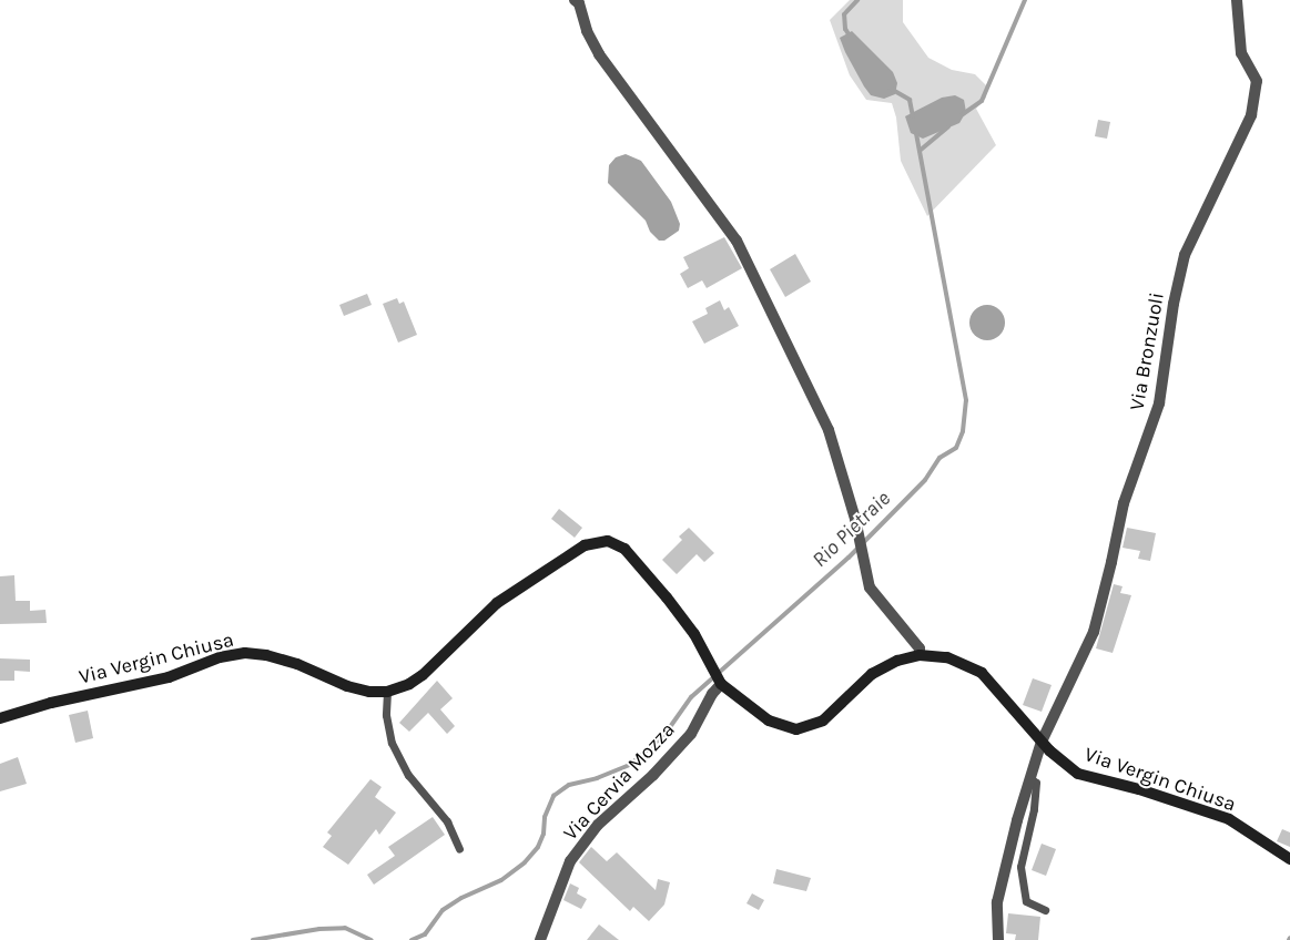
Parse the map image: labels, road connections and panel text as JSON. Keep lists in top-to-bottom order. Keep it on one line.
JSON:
{"streets":{"street":["Via Bronzuoli","Via Vergin Chiusa","Via Cervia Mozza"]},"crossings":[["Via Bronzuoli","Via Vergin Chiusa"],["Via Vergin Chiusa","Via Cervia Mozza"]],"water":["Rio Pietraie"]}
